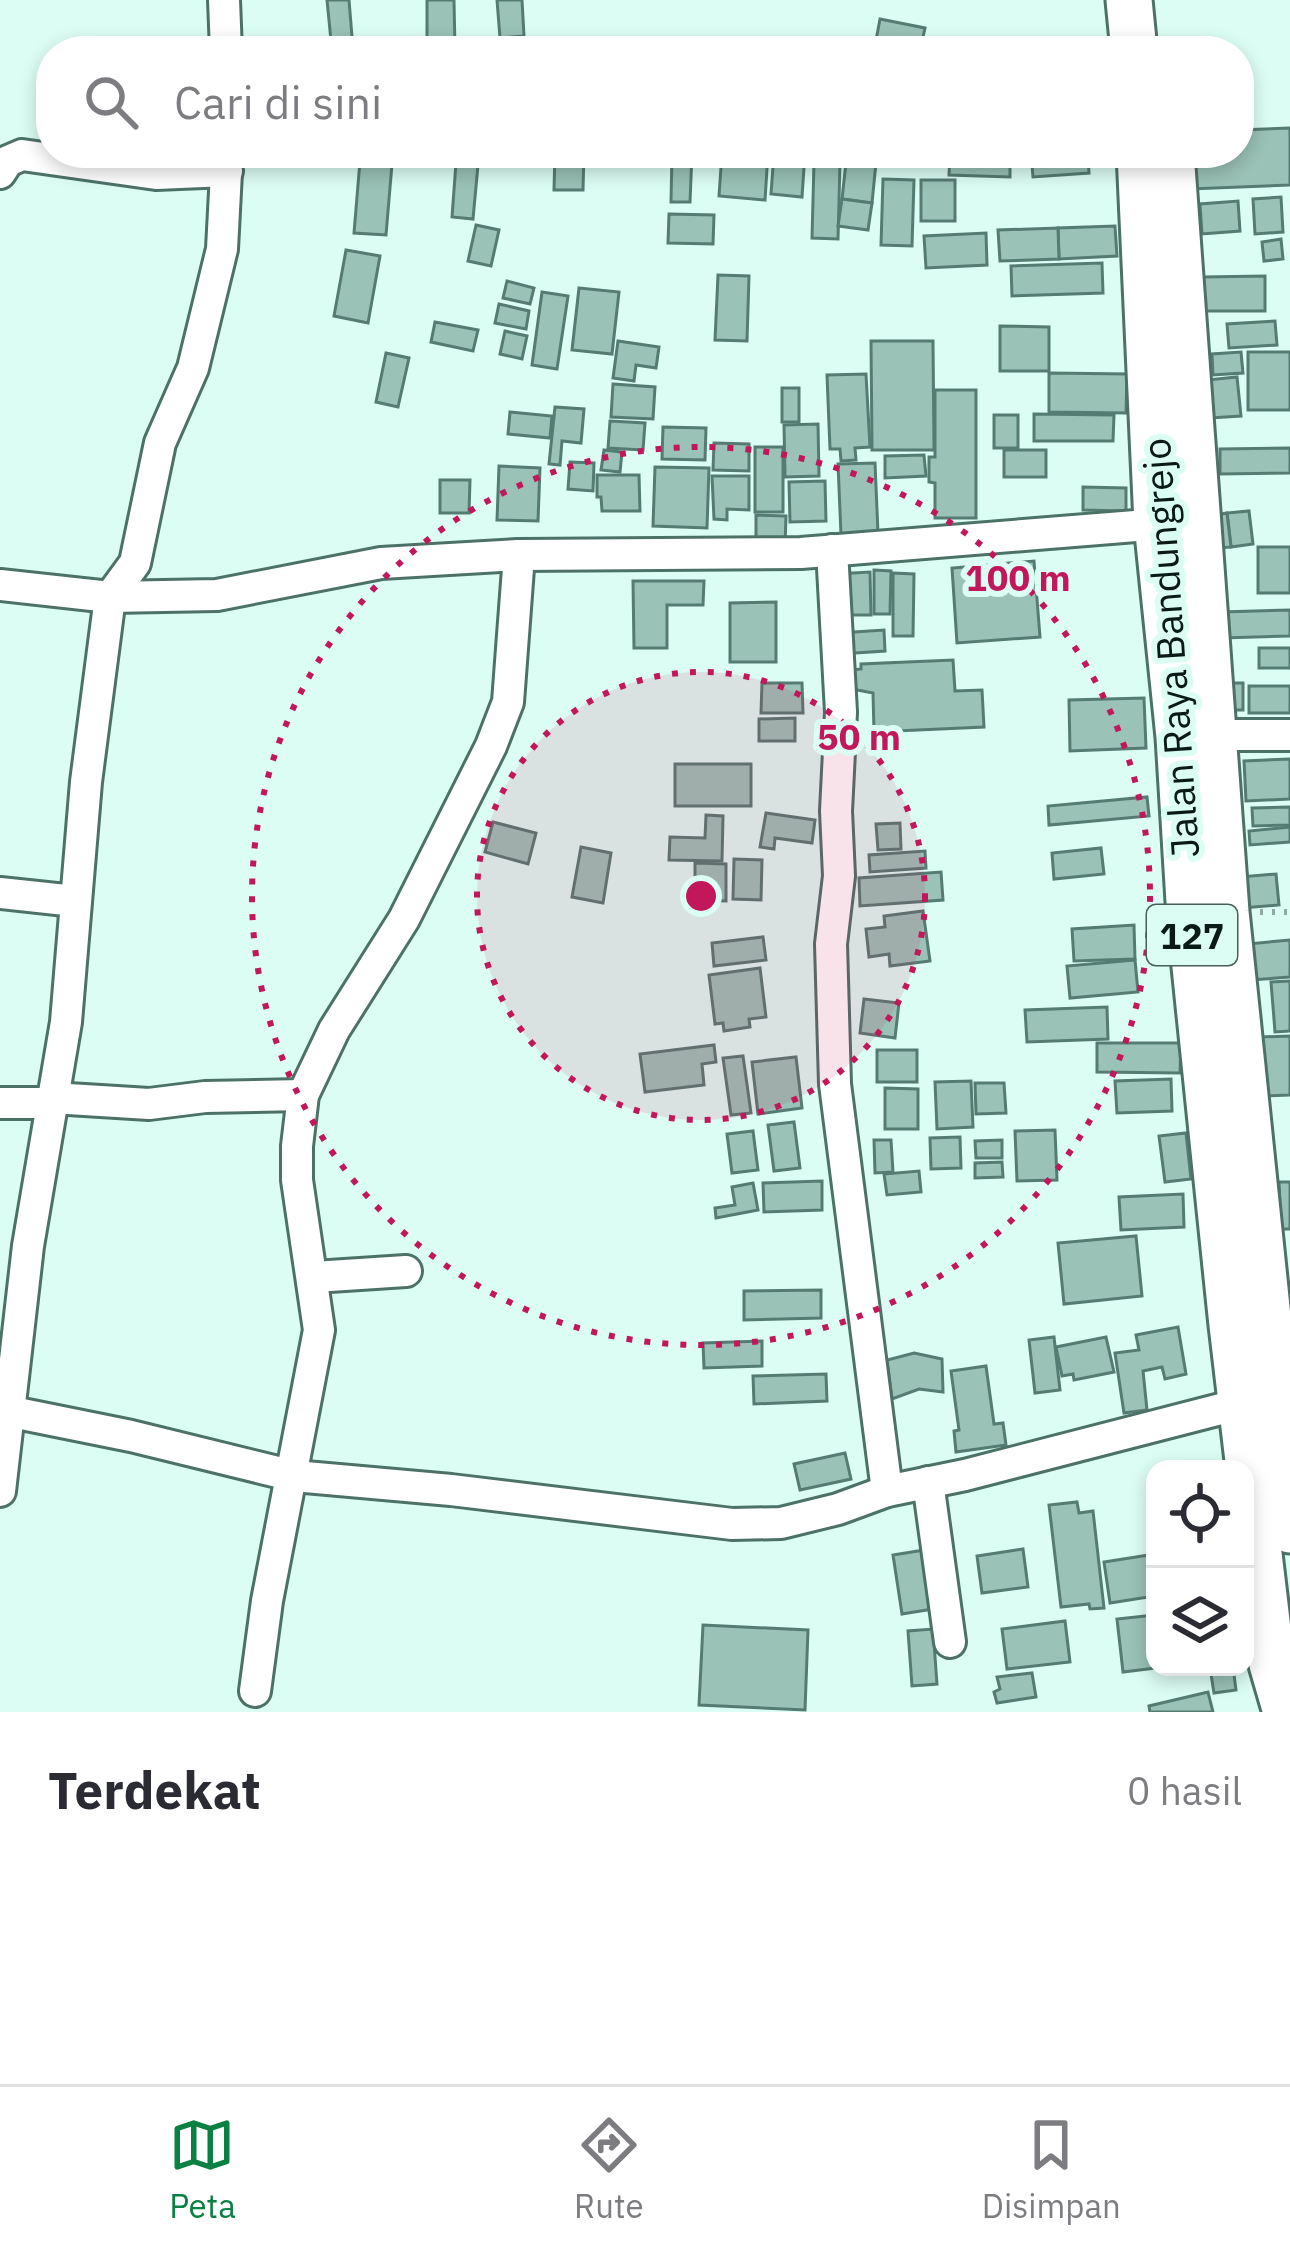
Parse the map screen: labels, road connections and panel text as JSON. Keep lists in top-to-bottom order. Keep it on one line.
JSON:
{"streets":{"main road":["Jalan Raya Bandungrejo","127"]},"page":{"search":"Cari di sini","heading":["Terdekat","0 hasil"],"nav":["Peta","Rute","Disimpan"]},"rings":["100 m","50 m"]}
